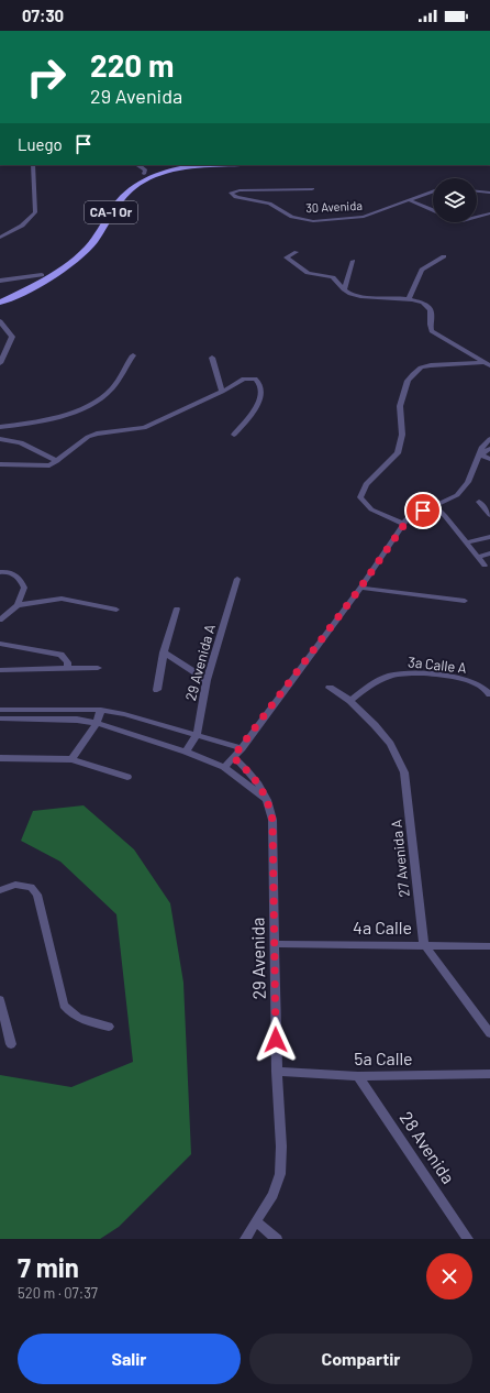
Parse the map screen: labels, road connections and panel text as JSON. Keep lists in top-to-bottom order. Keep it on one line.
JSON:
{"streets":{"highway":["CA-1 Or"],"street":["30 Avenida","29 Avenida A","3a Calle A","27 Avenida A","4a Calle","29 Avenida","5a Calle","28 Avenida"]},"crossings":[["3a Calle A","27 Avenida A"],["27 Avenida A","4a Calle"],["4a Calle","29 Avenida"],["29 Avenida","5a Calle"],["5a Calle","28 Avenida"]],"page":{"status":"07:30","turn":["220 m","29 Avenida"],"then":"Luego","heading":["7 min","520 m · 07:37"],"buttons":["Salir","Compartir"]}}
